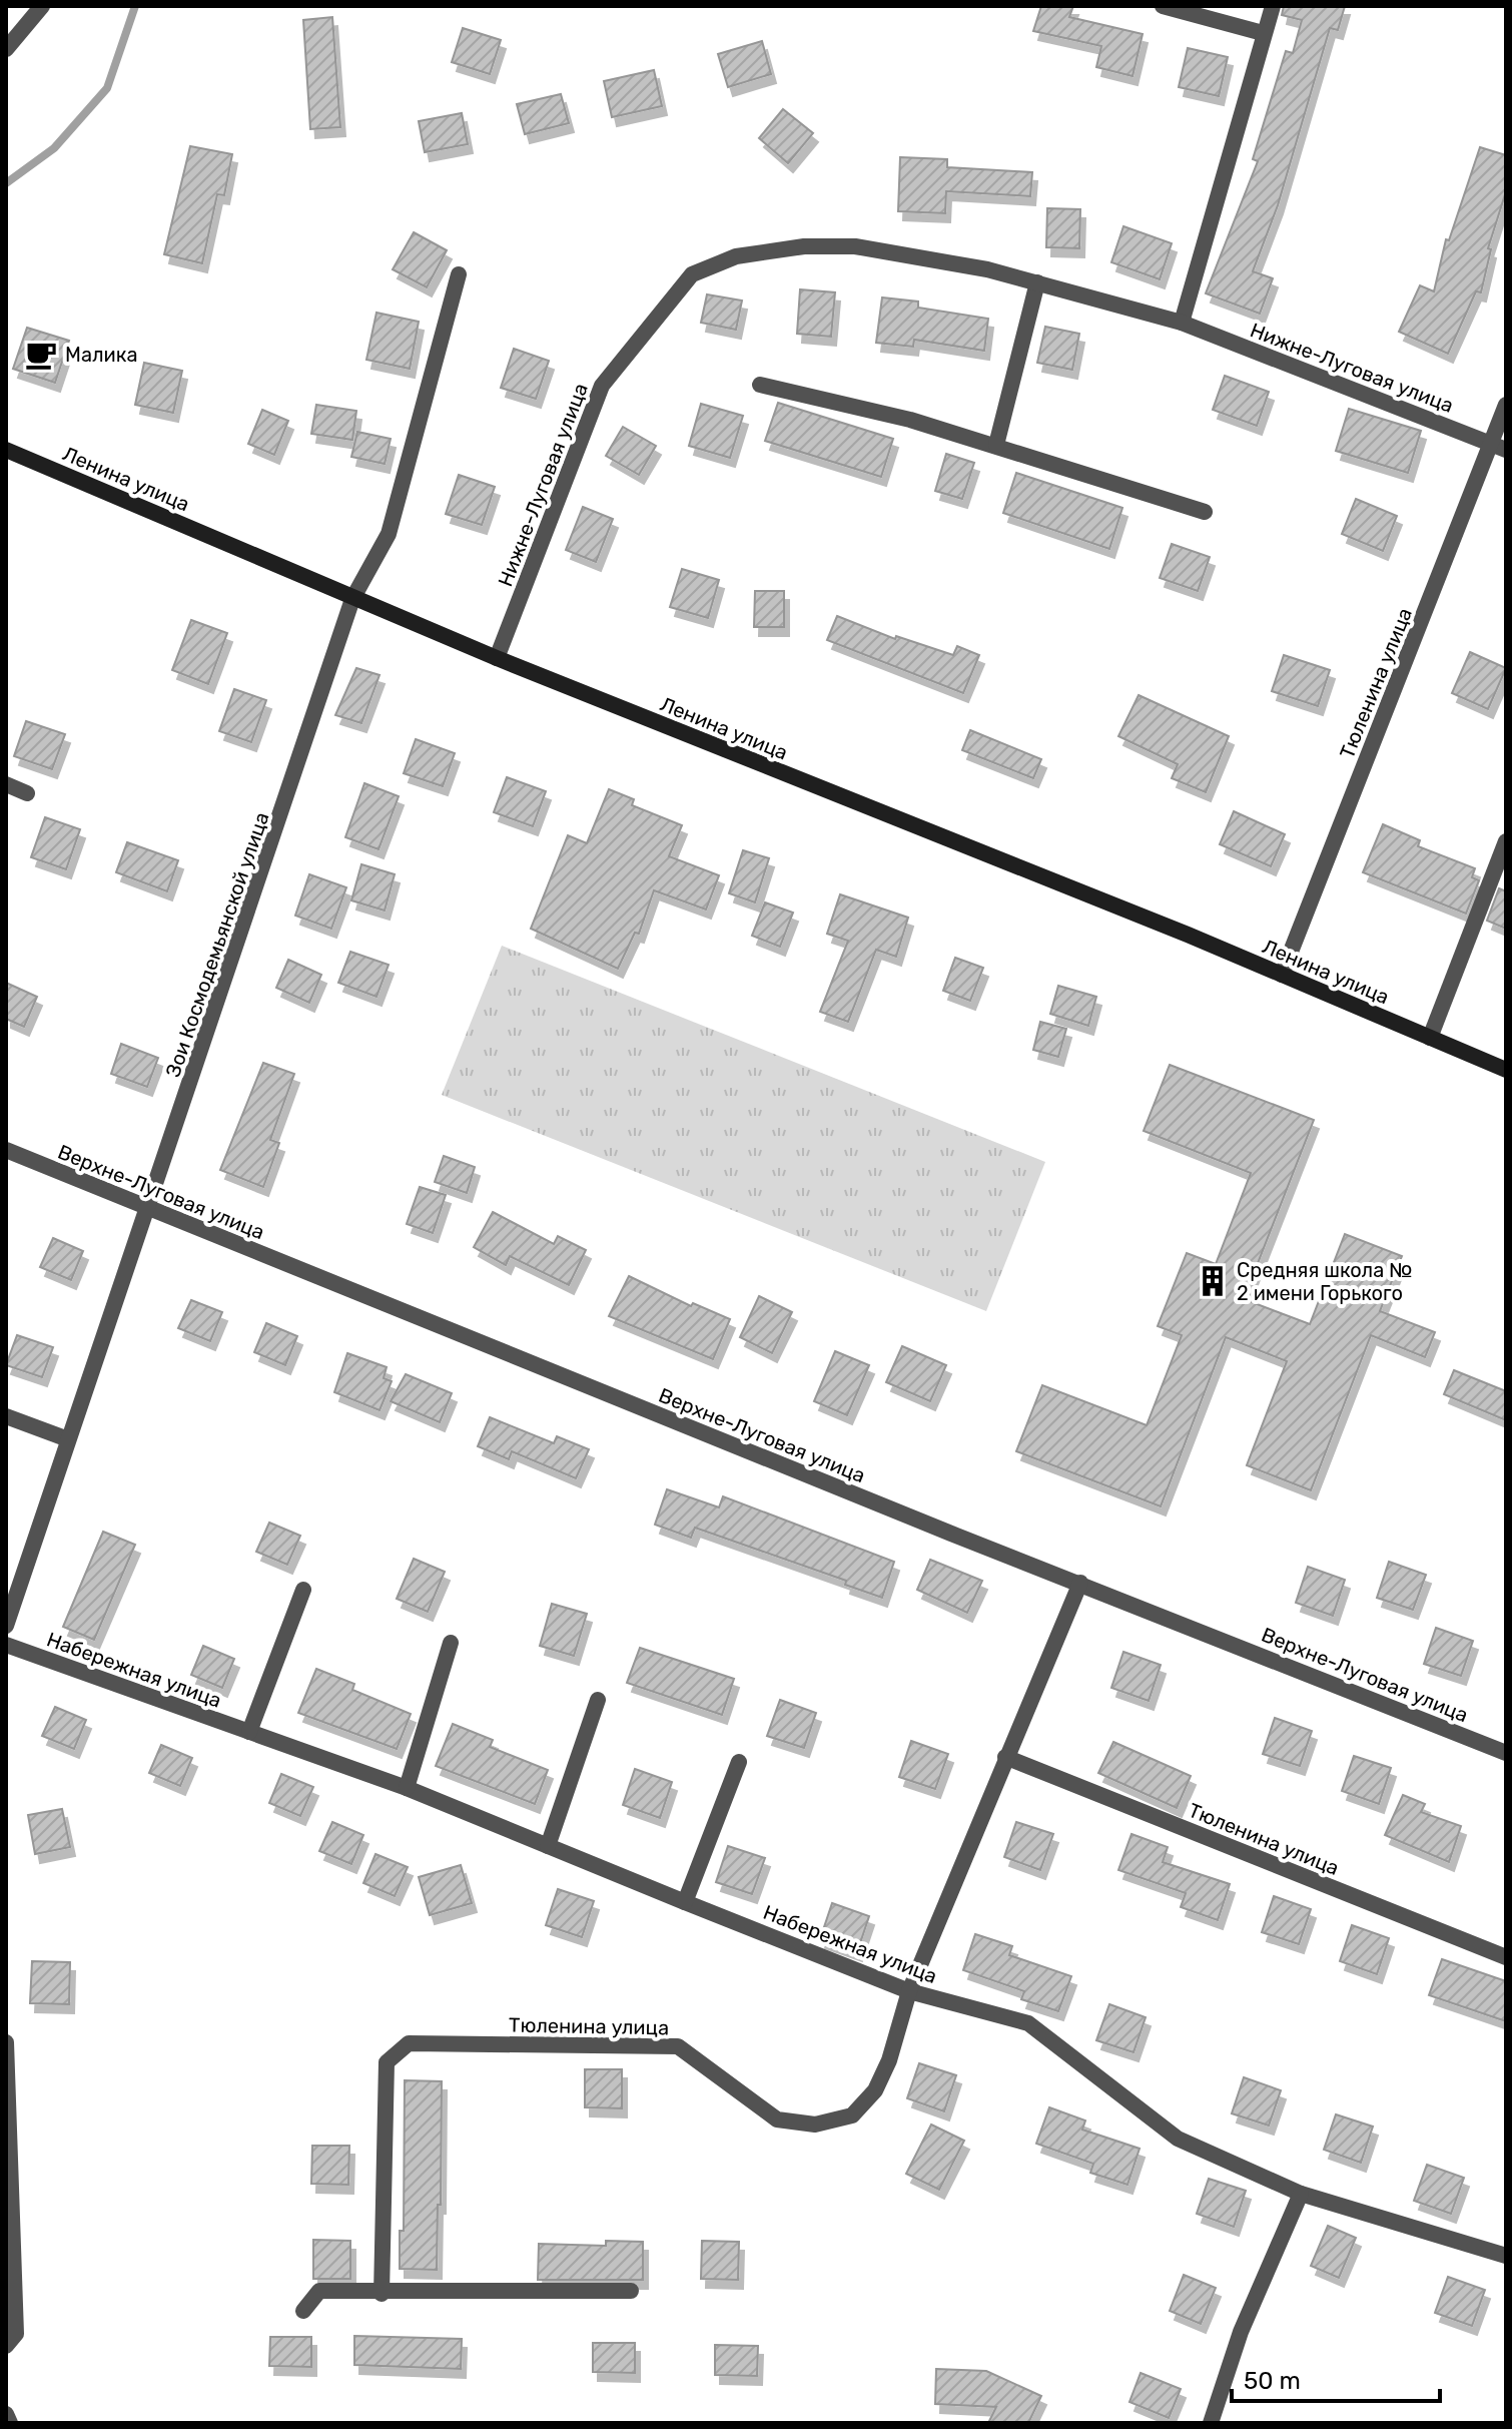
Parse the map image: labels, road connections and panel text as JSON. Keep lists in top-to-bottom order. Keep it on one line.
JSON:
{"streets":{"main road":["Ленина улица"],"street":["Нижне-Луговая улица","Тюленина улица","Зои Космодемьянской улица","Верхне-Луговая улица","Набережная улица"]},"crossings":[["Нижне-Луговая улица","Ленина улица"],["Нижне-Луговая улица","Тюленина улица"],["Ленина улица","Тюленина улица"],["Ленина улица","Зои Космодемьянской улица"],["Тюленина улица","Верхне-Луговая улица"],["Тюленина улица","Набережная улица"],["Зои Космодемьянской улица","Верхне-Луговая улица"]],"places":{"cafe":["Малика"],"building":["Средняя школа № 2 имени Горького"]},"scale_bar":"50 m"}
